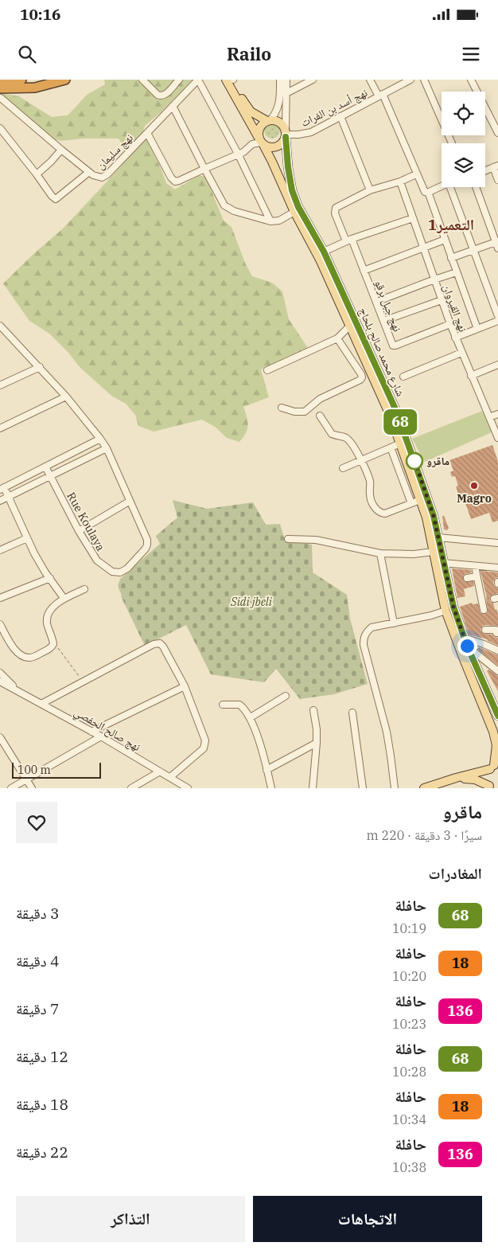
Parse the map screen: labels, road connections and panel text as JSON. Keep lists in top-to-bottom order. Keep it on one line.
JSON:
{"streets":{"main road":["شارع محمد صالح بلحاج"],"street":["نهج أسد بن الفرات","نهج سليمان","نهج جبل برقو","نهج القيروان","Rue Koulaya","نهج صالح الحفصي"]},"crossings":[["نهج أسد بن الفرات","شارع محمد صالح بلحاج"],["نهج جبل برقو","نهج القيروان"]],"districts":["التعمير1"],"parks":["Sidi jbeli"],"places":["ماقرو","Magro"],"lines":["bus line 68"],"scale_bar":"100 m","page":{"status":"10:16","header":"Railo","on_map":"68","scale":"100 m","heading":[["ماقرو","سيرًا · 3 دقيقة · 220 m"],"المغادرات"],"list":[{"mark":"68","name":"حافلة","note":"10:19","value":"3 دقيقة"},{"mark":"18","name":"حافلة","note":"10:20","value":"4 دقيقة"},{"mark":"136","name":"حافلة","note":"10:23","value":"7 دقيقة"},{"mark":"68","name":"حافلة","note":"10:28","value":"12 دقيقة"},{"mark":"18","name":"حافلة","note":"10:34","value":"18 دقيقة"},{"mark":"136","name":"حافلة","note":"10:38","value":"22 دقيقة"}],"buttons":["الاتجاهات","التذاكر"]}}
